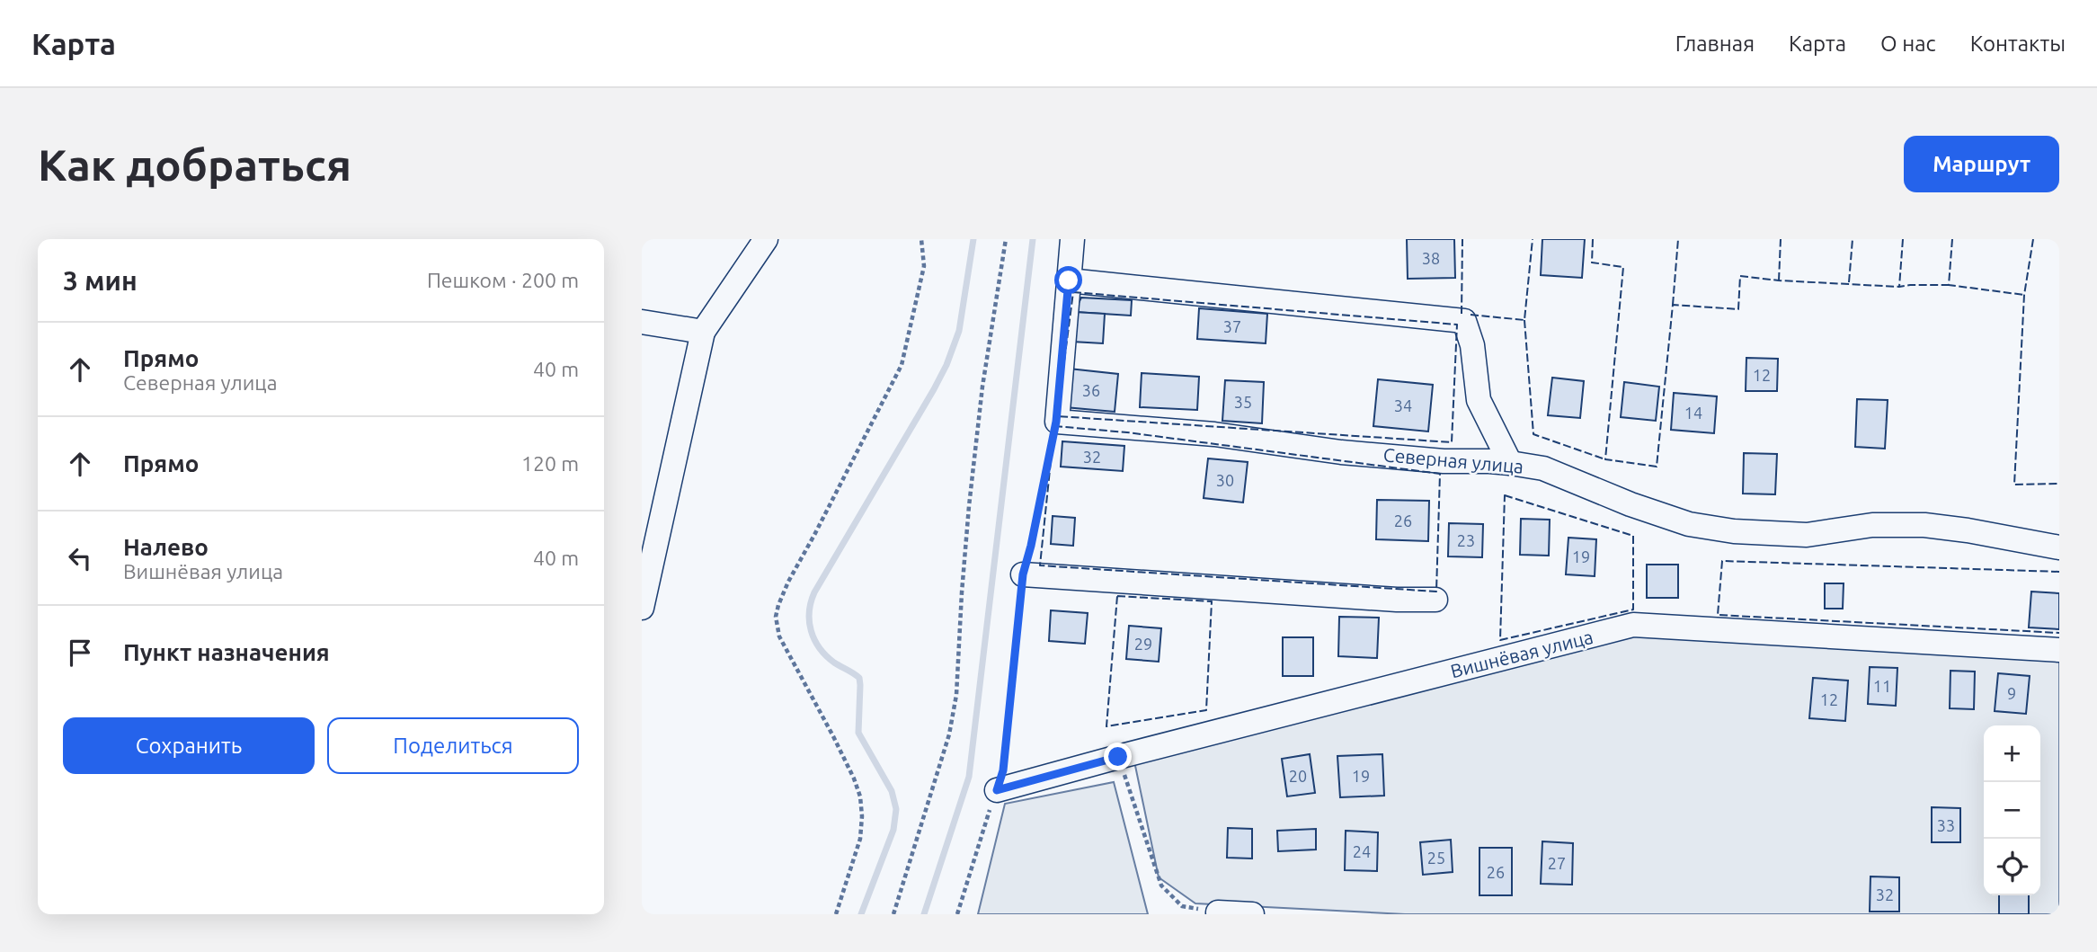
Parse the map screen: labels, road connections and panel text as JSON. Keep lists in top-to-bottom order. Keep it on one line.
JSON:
{"streets":{"street":["Северная улица","Вишнёвая улица"]},"house_numbers":["38","37","12","36","35","34","14","32","30","26","23","19","29","11","9","12","20","19","33","24","25","27","26","32"],"page":{"header":"Карта","nav":["Главная","Карта","О нас","Контакты"],"buttons":["Маршрут",["Сохранить","Поделиться"]],"title":"Как добраться","heading":["3 мин","Пешком · 200 m"],"list":[["Прямо","Северная улица","40 m"],["Прямо","120 m"],["Налево","Вишнёвая улица","40 m"],"Пункт назначения"],"map_buttons":["+","−"]}}
